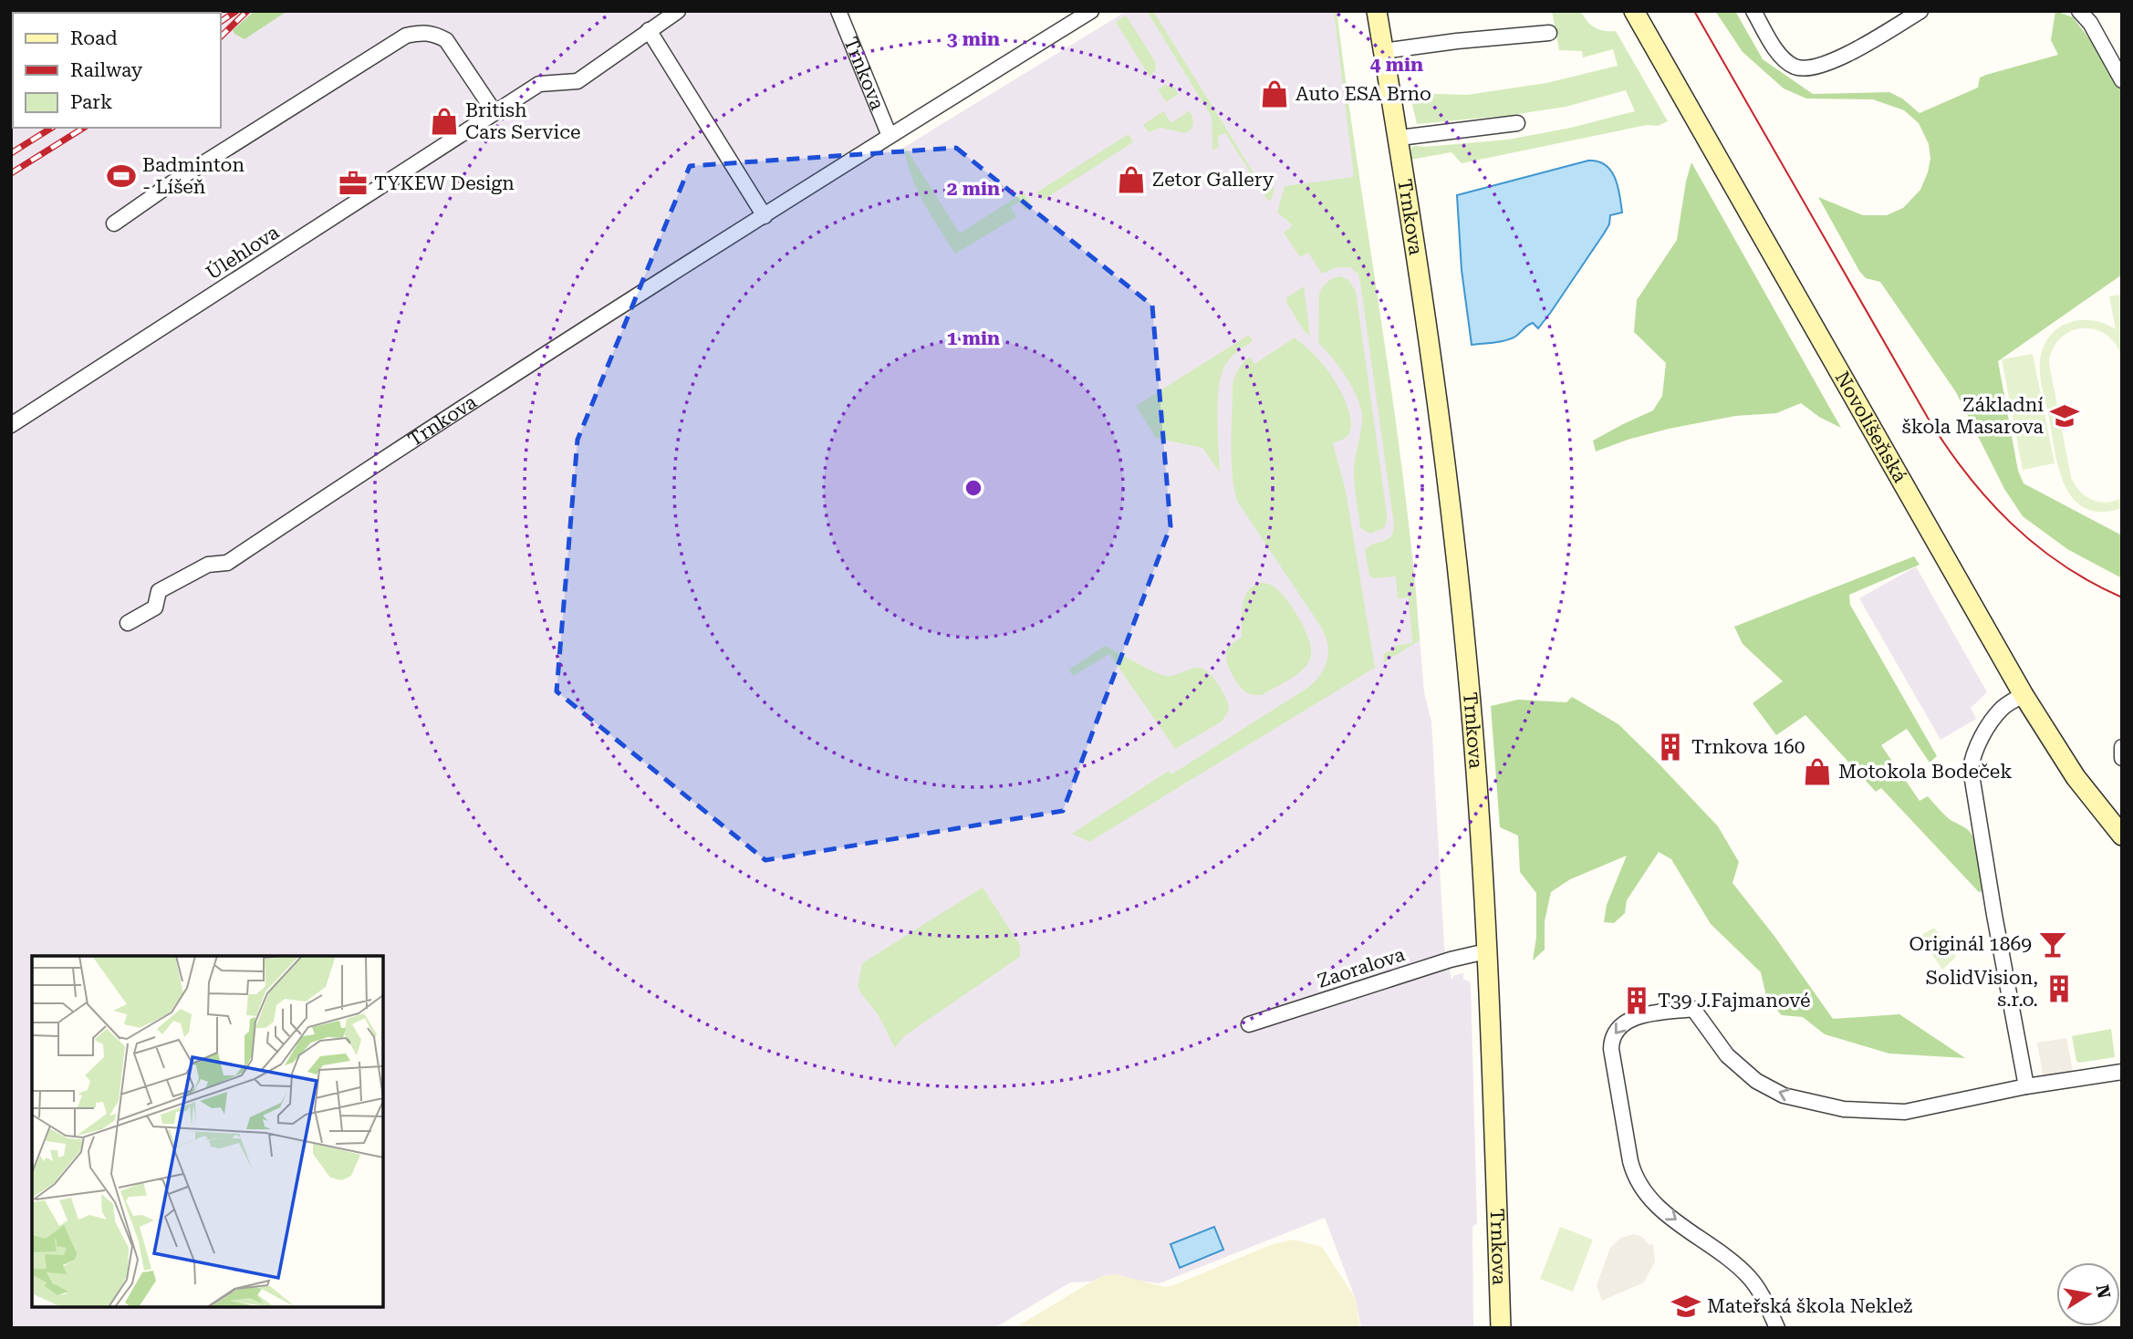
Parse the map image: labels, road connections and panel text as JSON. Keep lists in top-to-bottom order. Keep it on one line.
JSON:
{"streets":{"street":["Trnkova","Úlehlova","Novolíšeňská","Zaoralova"]},"crossings":[["Trnkova","Zaoralova"]],"places":{"shop":["Auto ESA Brno","British Cars Service","Zetor Gallery","Motokola Bodeček"],"sports":["Badminton - Líšeň"],"office":["TYKEW Design"],"school or university":["Základní škola Masarova","Mateřská škola Neklež"],"building":["Trnkova 160","SolidVision, s.r.o.","T39 J.Fajmanové"],"bar":["Originál 1869"]},"legend":["Road","Railway","Park"],"north":"right","rings":["3 min","4 min","2 min","1 min"]}
